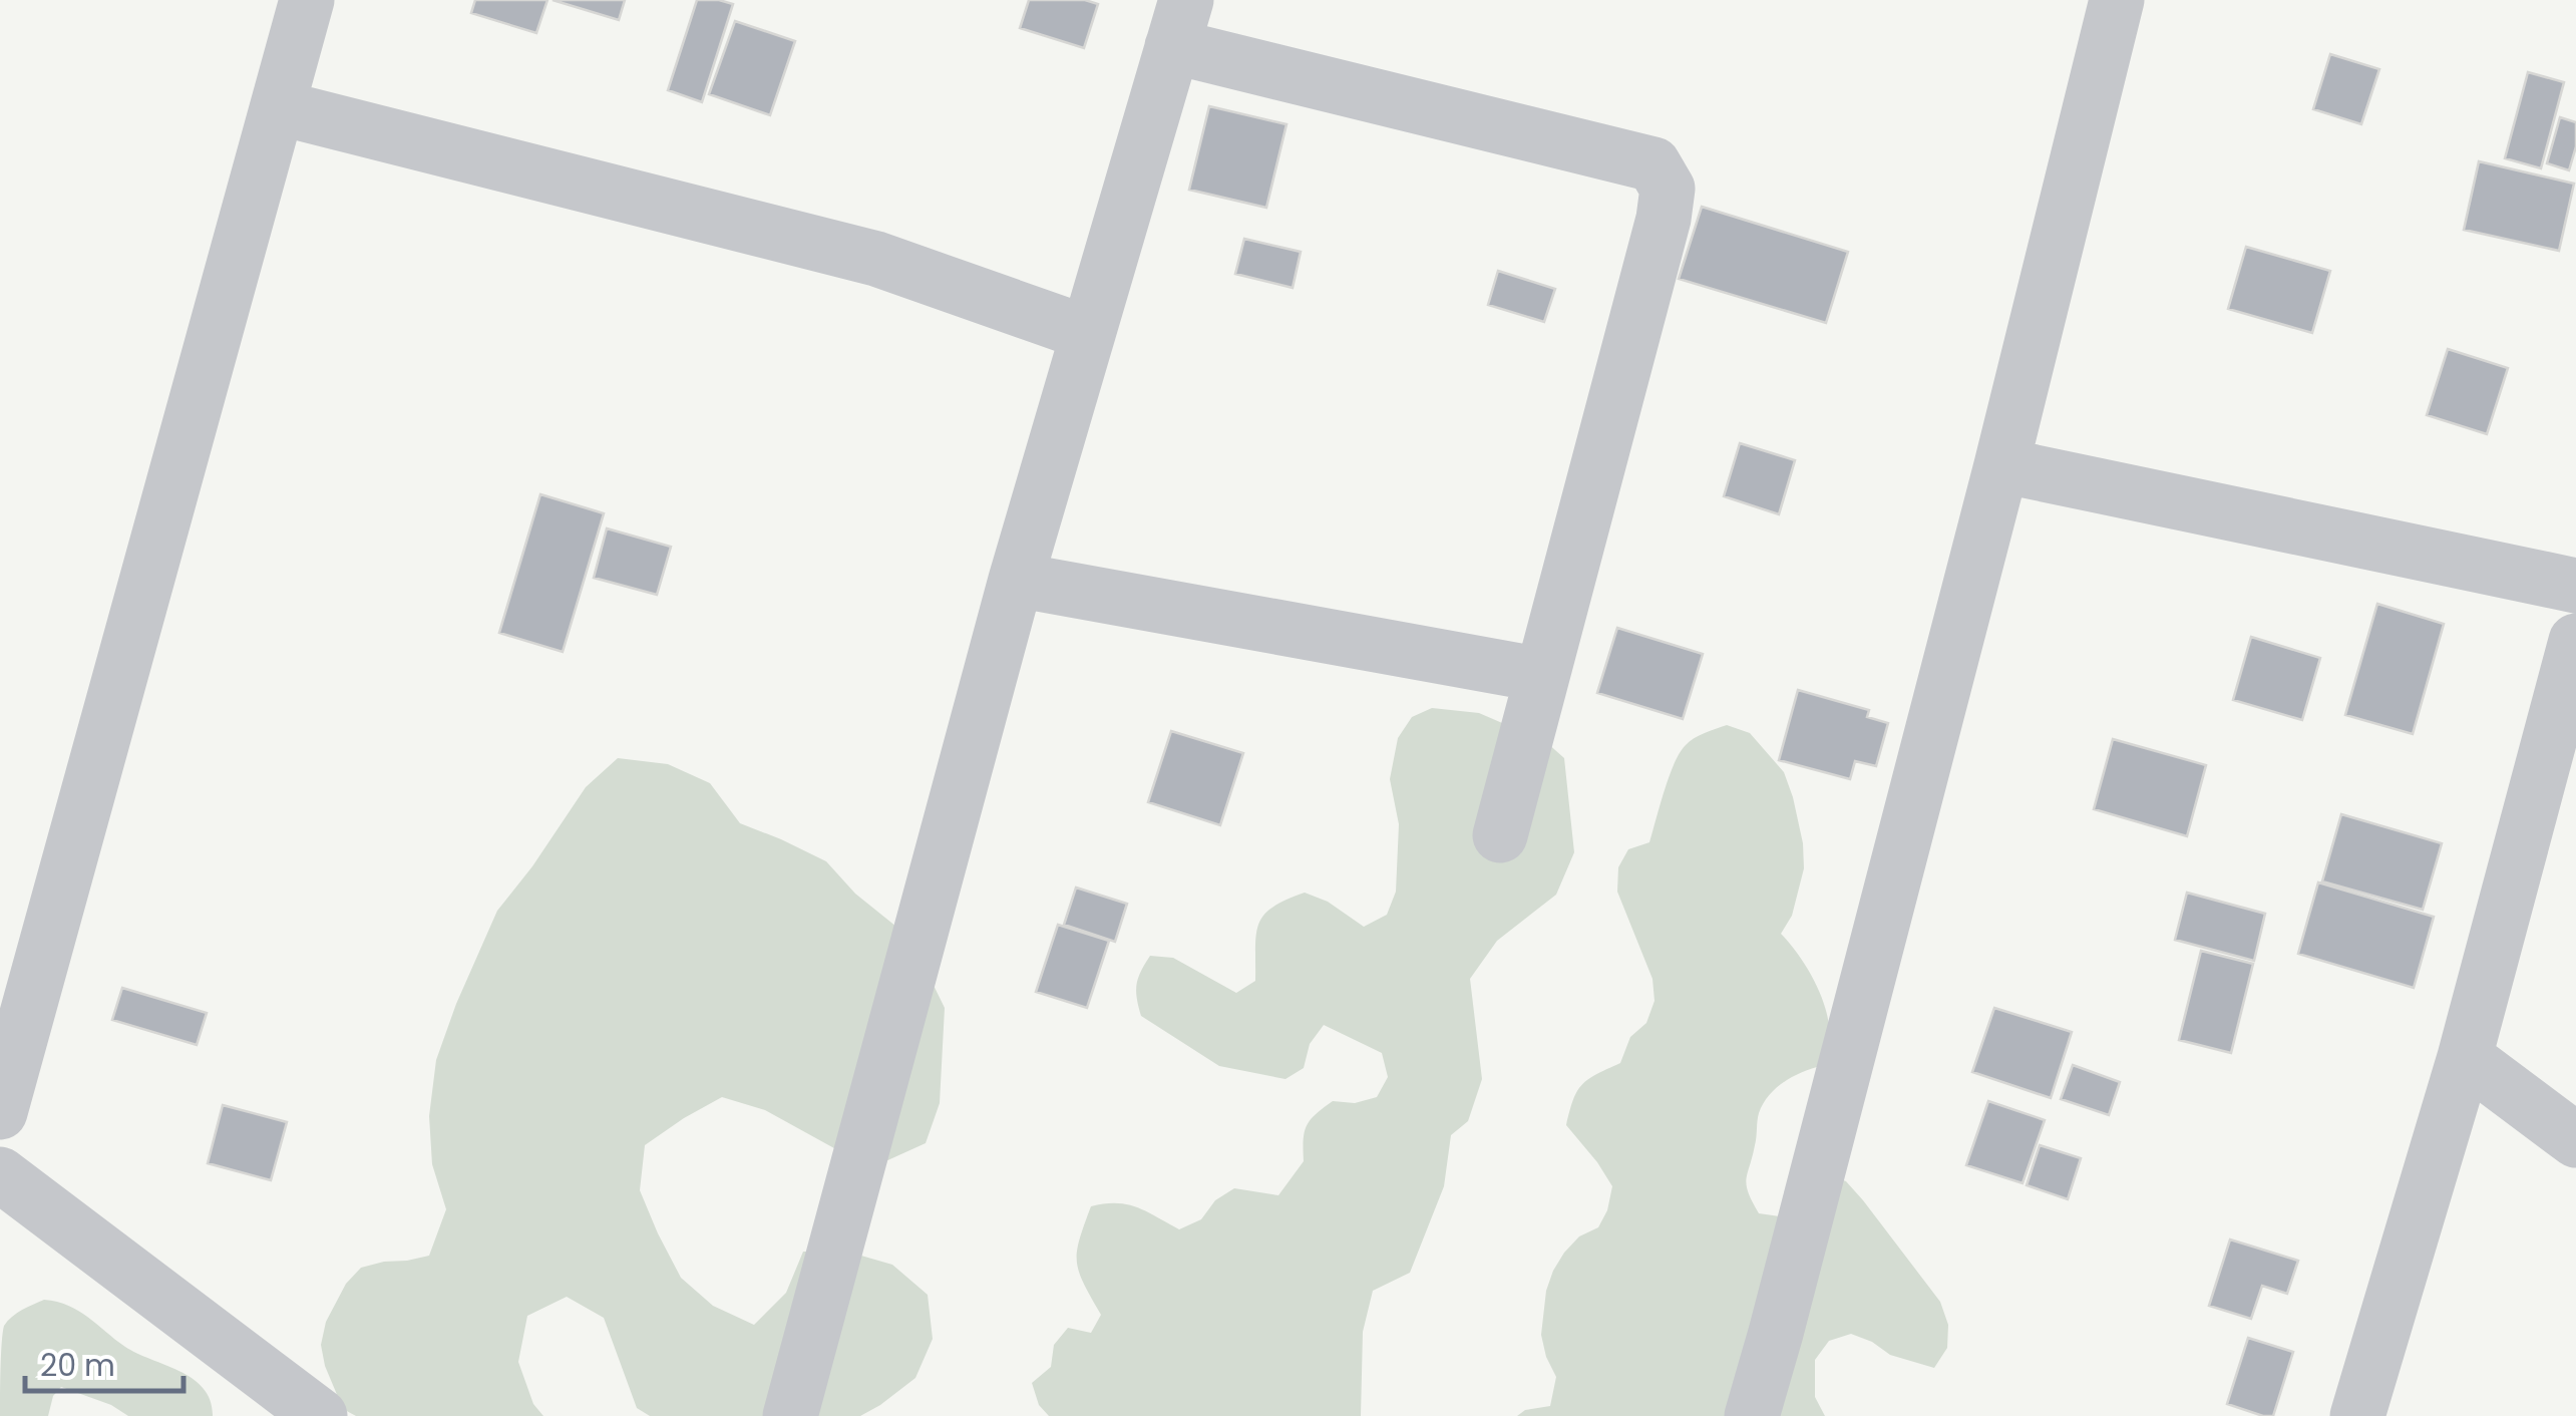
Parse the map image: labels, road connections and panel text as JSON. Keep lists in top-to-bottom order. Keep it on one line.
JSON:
{"scale_bar":"20 m"}
